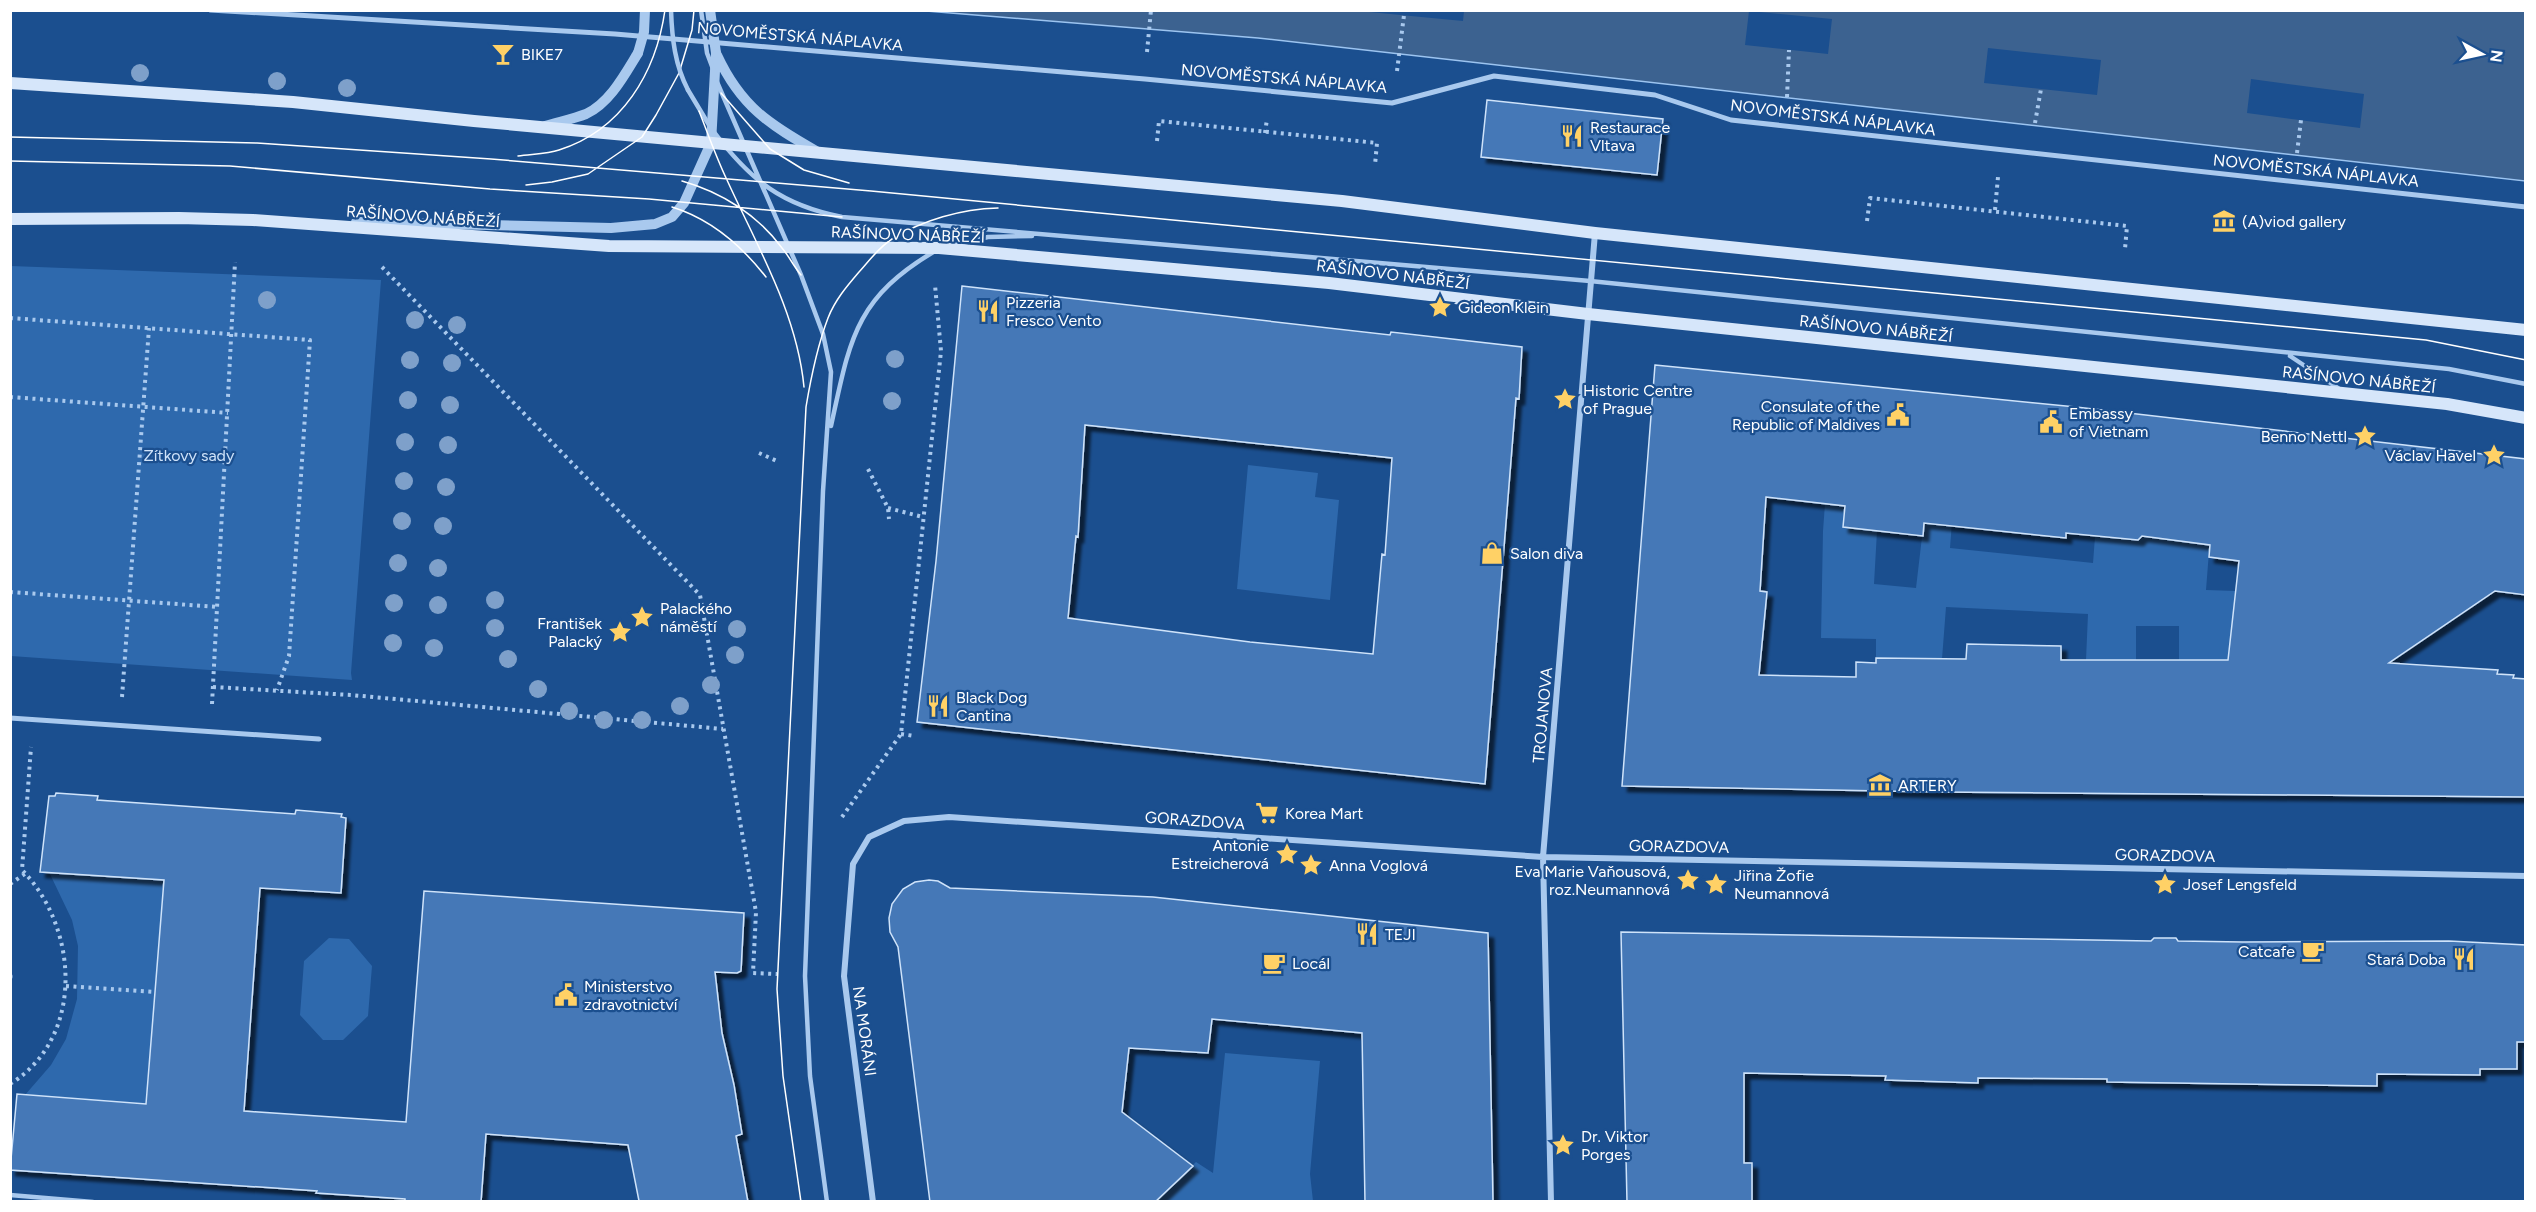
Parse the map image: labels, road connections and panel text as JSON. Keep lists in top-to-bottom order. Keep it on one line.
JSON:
{"streets":{"main road":["RAŠÍNOVO NÁBŘEŽÍ"],"street":["NOVOMĚSTSKÁ NÁPLAVKA","TROJANOVA","GORAZDOVA","NA MORÁNI"]},"crossings":[["RAŠÍNOVO NÁBŘEŽÍ","TROJANOVA"],["TROJANOVA","GORAZDOVA"],["GORAZDOVA","NA MORÁNI"]],"parks":["Zítkovy sady"],"places":{"bar":["BIKE7"],"restaurant":["Restaurace Vltava","Pizzeria Fresco Vento","Black Dog Cantina","TEJI","Stará Doba"],"museum":["(A)viod gallery","ARTERY"],"place":["Gideon Klein","Historic Centre of Prague","Benno Nettl","Václav Havel","Palackého náměstí","František Palacký","Antonie Estreicherová","Anna Voglová","Eva Marie Vaňousová, roz.Neumannová","Jiřina Žofie Neumannová","Josef Lengsfeld","Dr. Viktor Porges"],"public building":["Consulate of the Republic of Maldives","Embassy of Vietnam","Ministerstvo zdravotnictví"],"shop":["Salon diva"],"supermarket":["Korea Mart"],"cafe":["Catcafe","Locál"]},"north":"right"}
